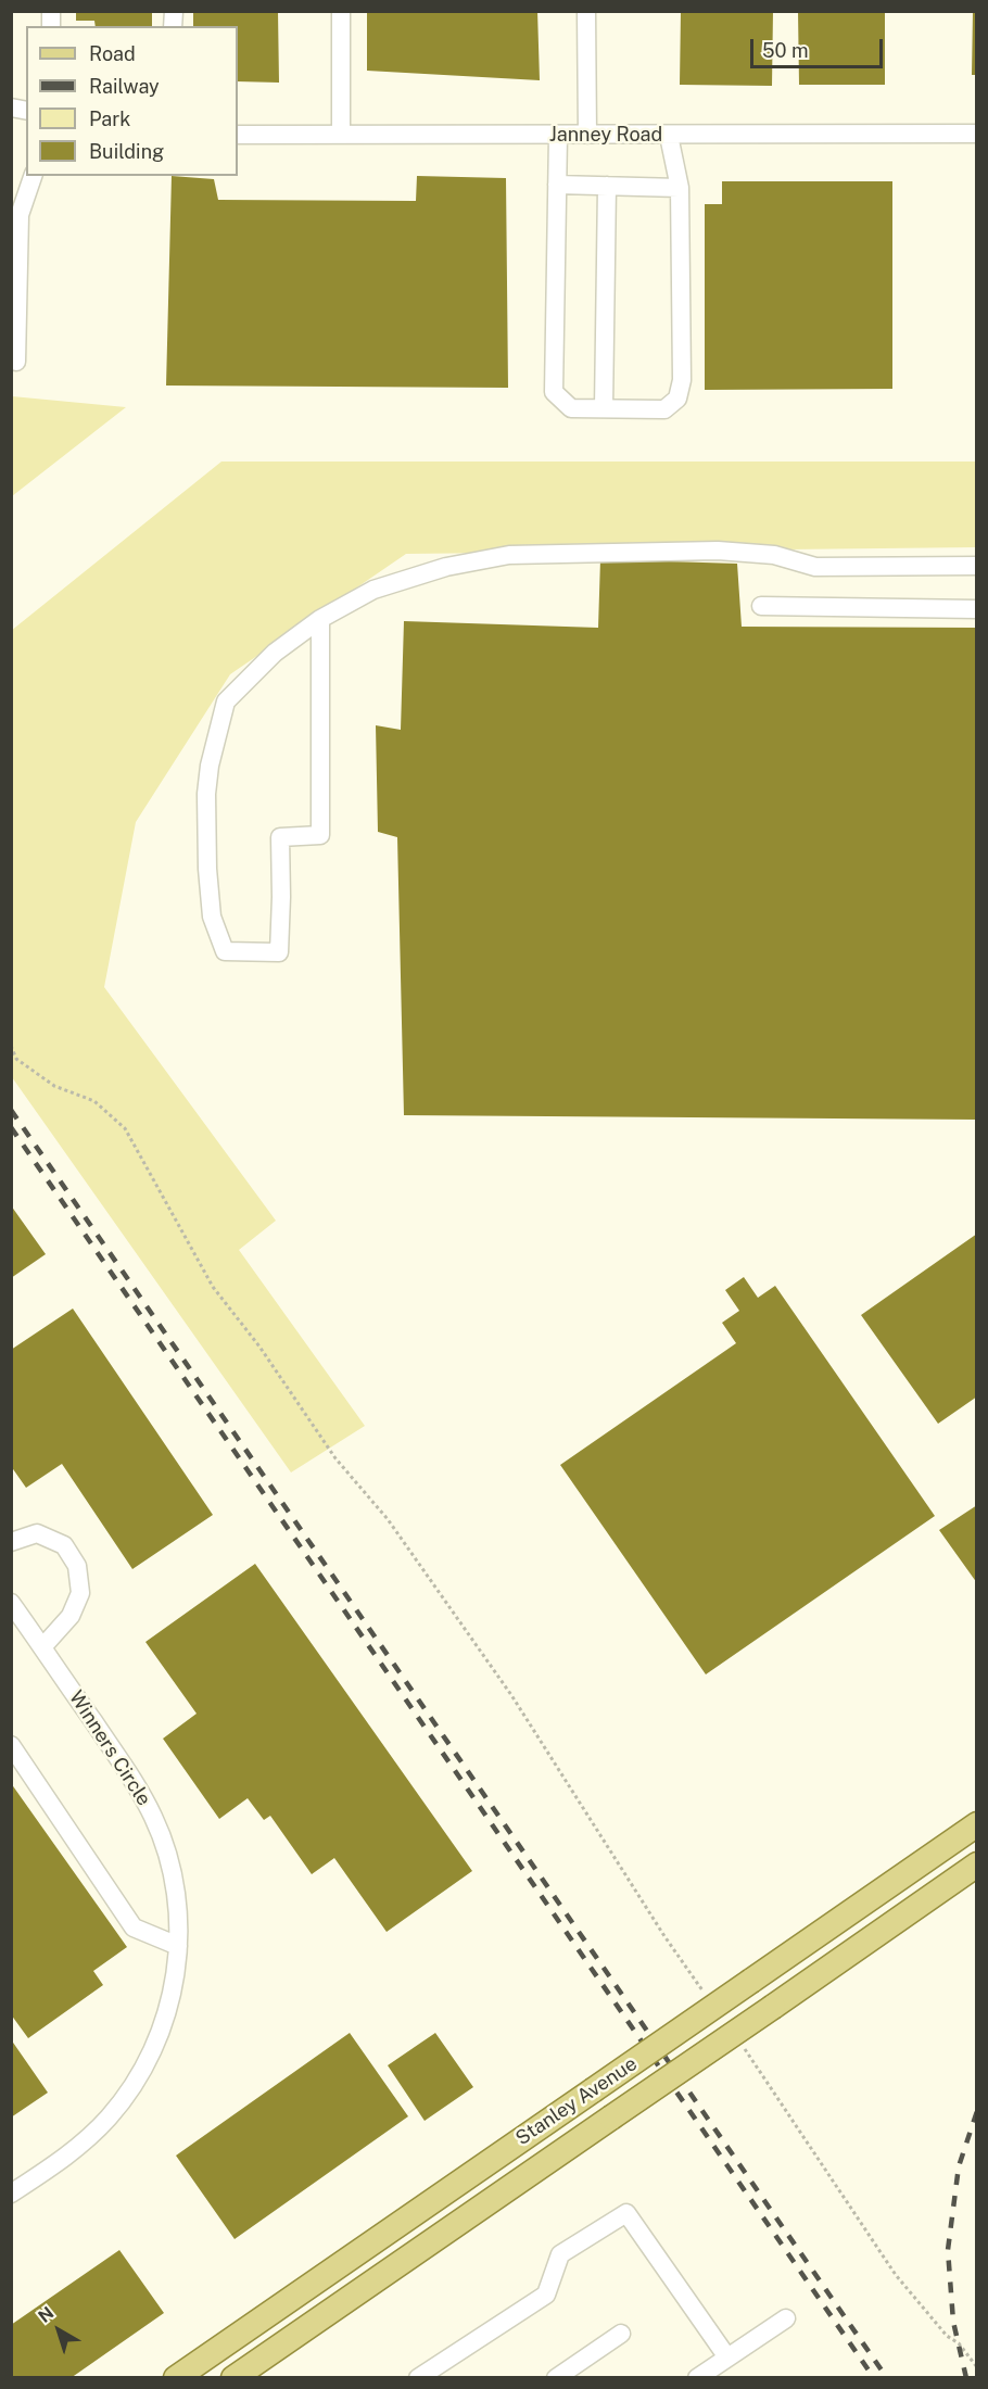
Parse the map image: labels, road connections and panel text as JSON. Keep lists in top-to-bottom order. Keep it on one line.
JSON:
{"streets":{"main road":["Stanley Avenue"],"street":["Janney Road","Winners Circle"]},"legend":["Road","Railway","Park","Building"],"scale_bar":"50 m","north":"top left"}
